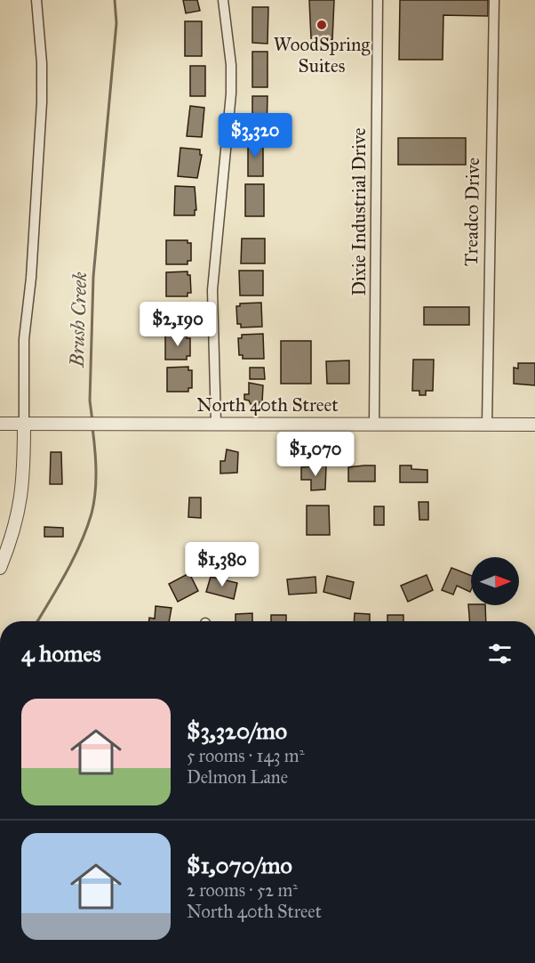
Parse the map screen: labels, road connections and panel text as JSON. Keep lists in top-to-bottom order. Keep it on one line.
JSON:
{"streets":{"street":["Dixie Industrial Drive","Treadco Drive","North 40th Street"]},"crossings":[["Dixie Industrial Drive","North 40th Street"],["Treadco Drive","North 40th Street"]],"water":["Brush Creek"],"places":["WoodSpring Suites"],"north":"right","page":{"price":["$3,320","$2,190","$1,070","$1,380"],"heading":"4 homes","list":[{"name":"$3,320/mo","note":"5 rooms · 143 m² · Delmon Lane"},{"name":"$1,070/mo","note":"2 rooms · 52 m² · North 40th Street"}]}}
